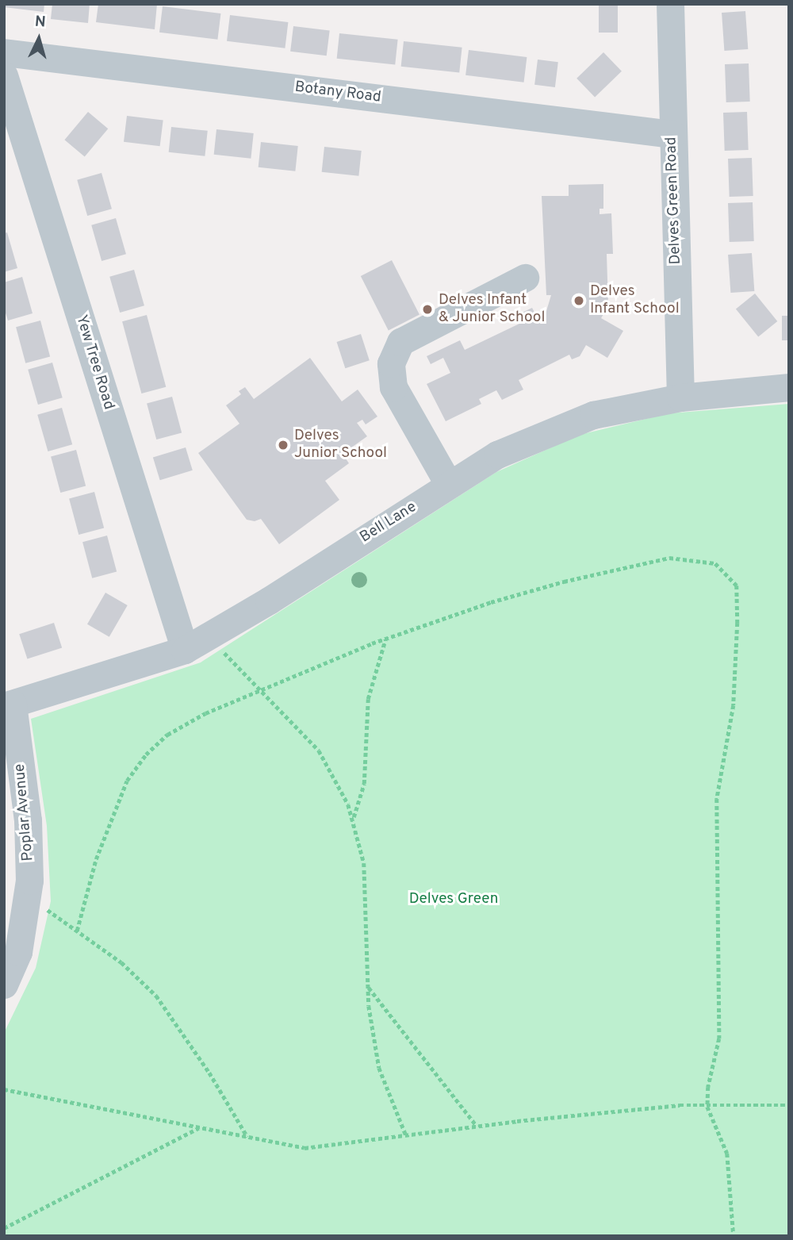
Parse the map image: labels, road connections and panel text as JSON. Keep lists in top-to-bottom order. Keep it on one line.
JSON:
{"streets":{"street":["Botany Road","Delves Green Road","Yew Tree Road","Bell Lane","Poplar Avenue"]},"crossings":[["Botany Road","Delves Green Road"],["Delves Green Road","Bell Lane"],["Yew Tree Road","Bell Lane"],["Bell Lane","Poplar Avenue"]],"parks":["Delves Green"],"places":["Delves Infant School","Delves Infant & Junior School","Delves Junior School"],"north":"top"}
